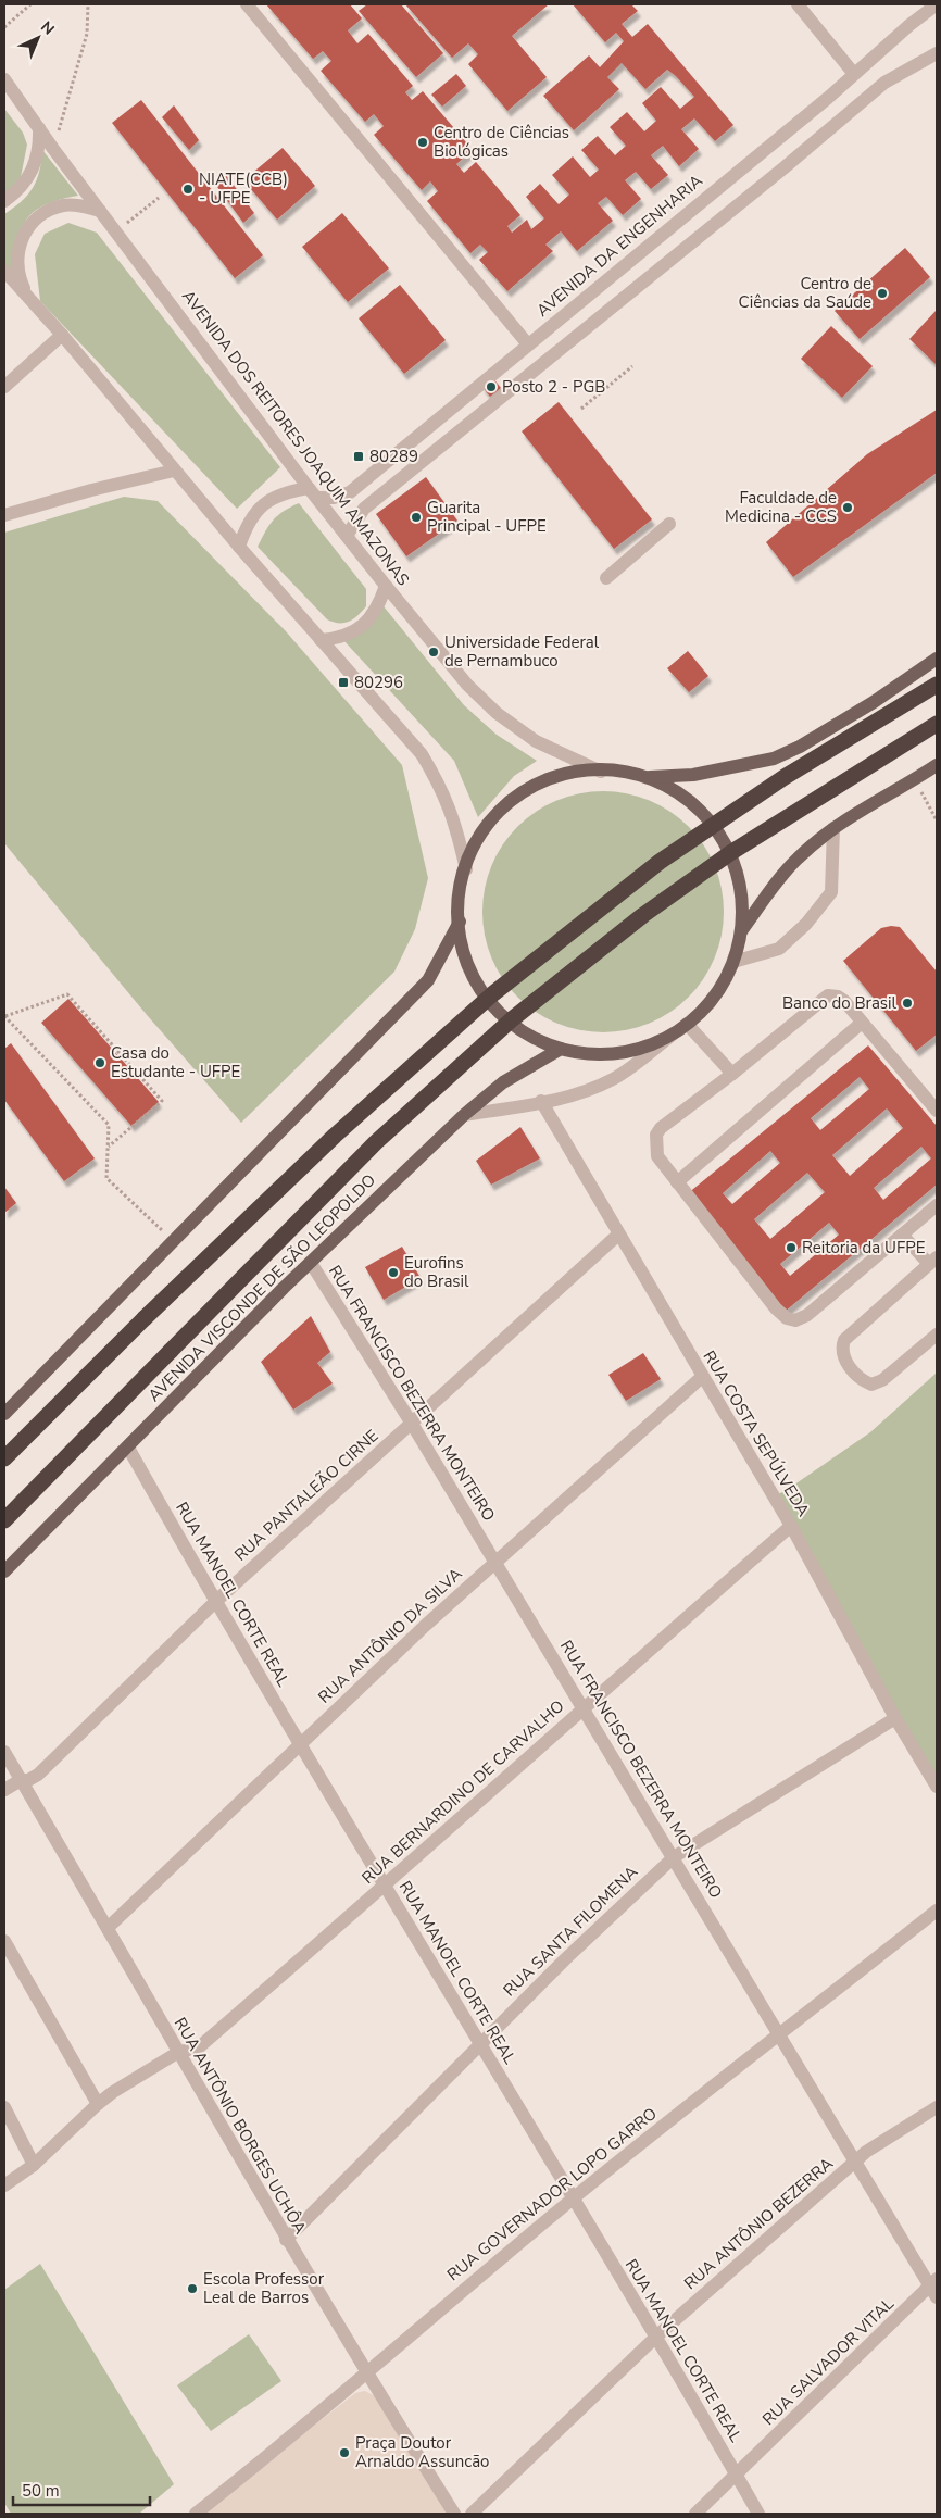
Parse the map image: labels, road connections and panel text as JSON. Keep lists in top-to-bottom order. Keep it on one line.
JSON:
{"streets":{"highway":["AVENIDA VISCONDE DE SÃO LEOPOLDO"],"street":["AVENIDA DA ENGENHARIA","AVENIDA DOS REITORES JOAQUIM AMAZONAS","RUA FRANCISCO BEZERRA MONTEIRO","RUA COSTA SEPÚLVEDA","RUA PANTALEÃO CIRNE","RUA MANOEL CORTE REAL","RUA ANTÔNIO DA SILVA","RUA BERNARDINO DE CARVALHO","RUA SANTA FILOMENA","RUA ANTÔNIO BORGES UCHÔA","RUA GOVERNADOR LOPO GARRO","RUA ANTÔNIO BEZERRA","RUA SALVADOR VITAL"]},"crossings":[["AVENIDA DA ENGENHARIA","AVENIDA DOS REITORES JOAQUIM AMAZONAS"],["AVENIDA VISCONDE DE SÃO LEOPOLDO","RUA FRANCISCO BEZERRA MONTEIRO"],["AVENIDA VISCONDE DE SÃO LEOPOLDO","RUA MANOEL CORTE REAL"],["RUA FRANCISCO BEZERRA MONTEIRO","RUA PANTALEÃO CIRNE"],["RUA FRANCISCO BEZERRA MONTEIRO","RUA ANTÔNIO DA SILVA"],["RUA FRANCISCO BEZERRA MONTEIRO","RUA BERNARDINO DE CARVALHO"],["RUA FRANCISCO BEZERRA MONTEIRO","RUA SANTA FILOMENA"],["RUA FRANCISCO BEZERRA MONTEIRO","RUA GOVERNADOR LOPO GARRO"],["RUA FRANCISCO BEZERRA MONTEIRO","RUA ANTÔNIO BEZERRA"],["RUA FRANCISCO BEZERRA MONTEIRO","RUA SALVADOR VITAL"],["RUA COSTA SEPÚLVEDA","RUA PANTALEÃO CIRNE"],["RUA COSTA SEPÚLVEDA","RUA ANTÔNIO DA SILVA"],["RUA COSTA SEPÚLVEDA","RUA BERNARDINO DE CARVALHO"],["RUA COSTA SEPÚLVEDA","RUA SANTA FILOMENA"],["RUA PANTALEÃO CIRNE","RUA MANOEL CORTE REAL"],["RUA PANTALEÃO CIRNE","RUA ANTÔNIO BORGES UCHÔA"],["RUA MANOEL CORTE REAL","RUA ANTÔNIO DA SILVA"],["RUA MANOEL CORTE REAL","RUA BERNARDINO DE CARVALHO"],["RUA MANOEL CORTE REAL","RUA SANTA FILOMENA"],["RUA MANOEL CORTE REAL","RUA GOVERNADOR LOPO GARRO"],["RUA MANOEL CORTE REAL","RUA ANTÔNIO BEZERRA"],["RUA MANOEL CORTE REAL","RUA SALVADOR VITAL"],["RUA ANTÔNIO DA SILVA","RUA ANTÔNIO BORGES UCHÔA"],["RUA BERNARDINO DE CARVALHO","RUA ANTÔNIO BORGES UCHÔA"],["RUA SANTA FILOMENA","RUA ANTÔNIO BORGES UCHÔA"],["RUA ANTÔNIO BORGES UCHÔA","RUA GOVERNADOR LOPO GARRO"]],"places":{"other":["Centro de Ciências Biológicas","NIATE(CCB) - UFPE","Centro de Ciências da Saúde","Posto 2 - PGB","Faculdade de Medicina - CCS","Guarita Principal - UFPE","Universidade Federal de Pernambuco","Banco do Brasil","Casa do Estudante - UFPE","Reitoria da UFPE","Eurofins do Brasil","Escola Professor Leal de Barros","Praça Doutor Arnaldo Assuncão"],"transit":["80289","80296"]},"scale_bar":"50 m","north":"top right"}
